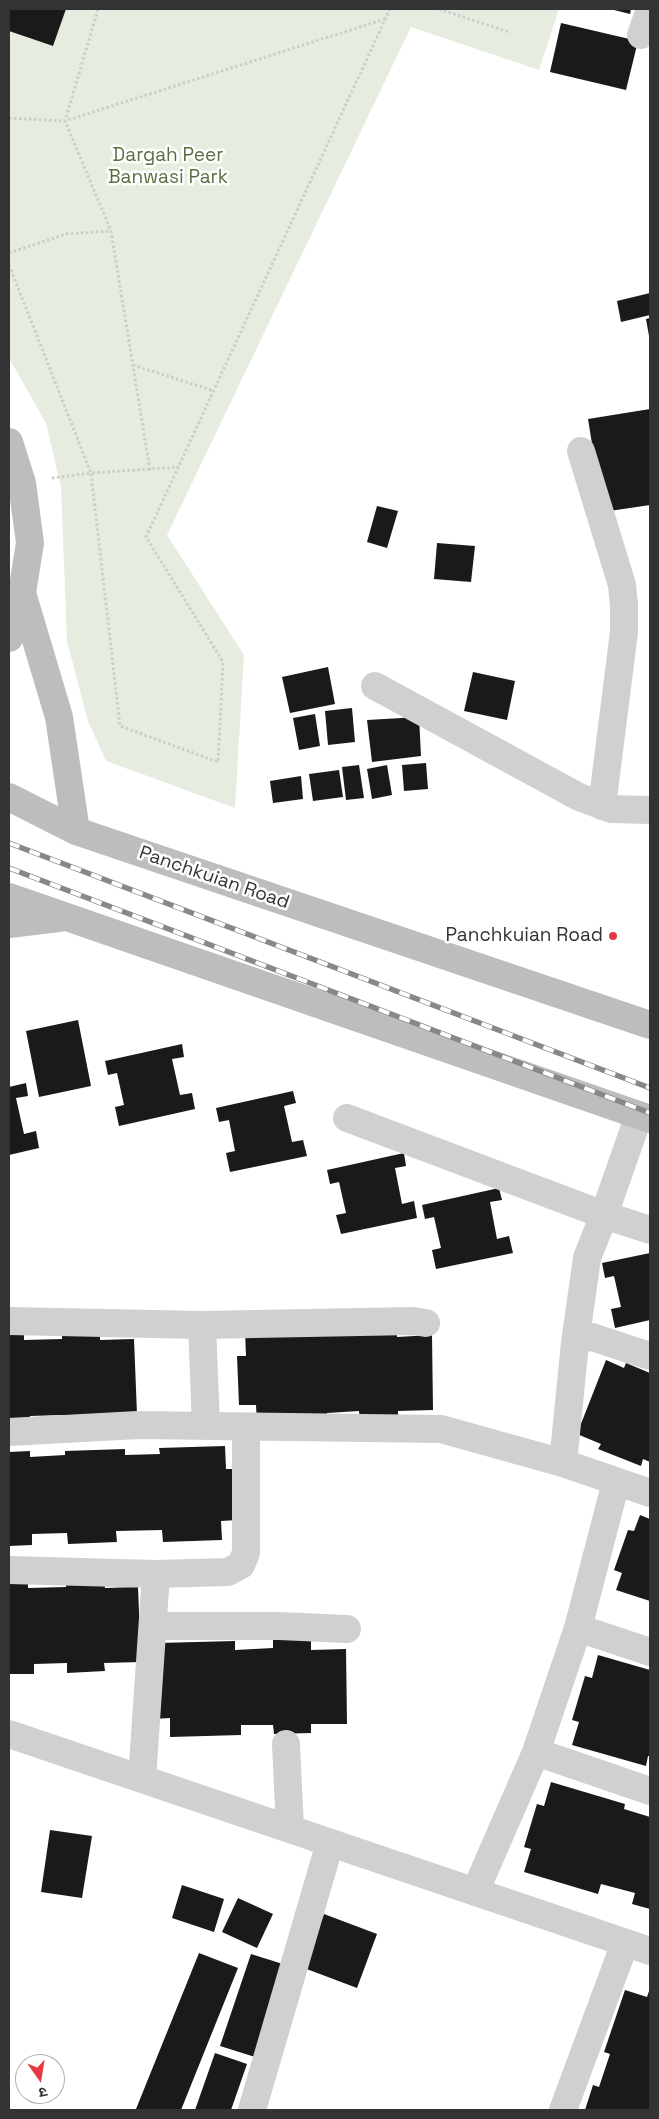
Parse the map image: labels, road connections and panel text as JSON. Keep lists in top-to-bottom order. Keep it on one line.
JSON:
{"streets":{"main road":["Panchkuian Road"]},"parks":["Dargah Peer Banwasi Park"],"places":["Panchkuian Road"],"north":"bottom"}
